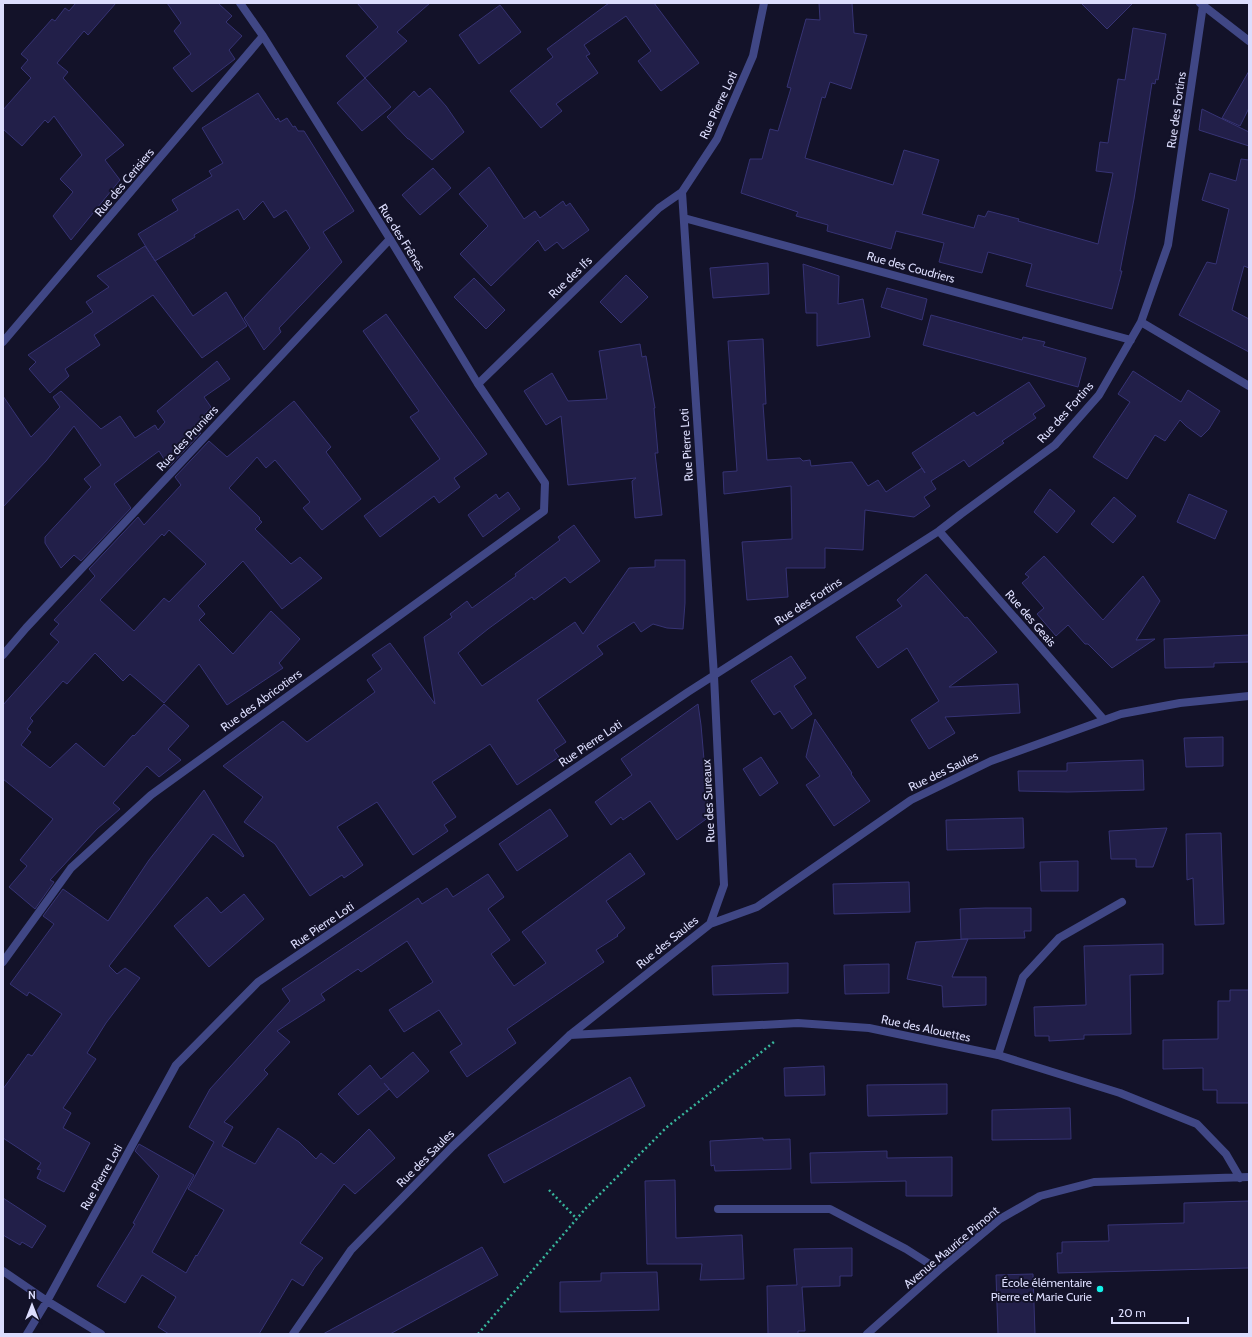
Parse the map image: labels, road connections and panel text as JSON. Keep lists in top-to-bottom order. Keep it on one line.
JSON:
{"streets":{"street":["Rue Pierre Loti","Rue des Fortins","Rue des Cerisiers","Rue des Frênes","Rue des Coudriers","Rue des Ifs","Rue des Pruniers","Rue des Geais","Rue des Abricotiers","Rue des Saules","Rue des Sureaux","Rue des Alouettes","Avenue Maurice Pimont"]},"crossings":[["Rue Pierre Loti","Rue des Fortins"],["Rue Pierre Loti","Rue des Coudriers"],["Rue Pierre Loti","Rue des Ifs"],["Rue Pierre Loti","Rue des Sureaux"],["Rue des Fortins","Rue des Coudriers"],["Rue des Fortins","Rue des Geais"],["Rue des Fortins","Rue des Sureaux"],["Rue des Cerisiers","Rue des Frênes"],["Rue des Frênes","Rue des Ifs"],["Rue des Frênes","Rue des Pruniers"],["Rue des Frênes","Rue des Abricotiers"],["Rue des Geais","Rue des Saules"],["Rue des Saules","Rue des Sureaux"],["Rue des Saules","Rue des Alouettes"],["Rue des Alouettes","Avenue Maurice Pimont"]],"places":["École élémentaire Pierre et Marie Curie"],"scale_bar":"20 m","north":"top"}
